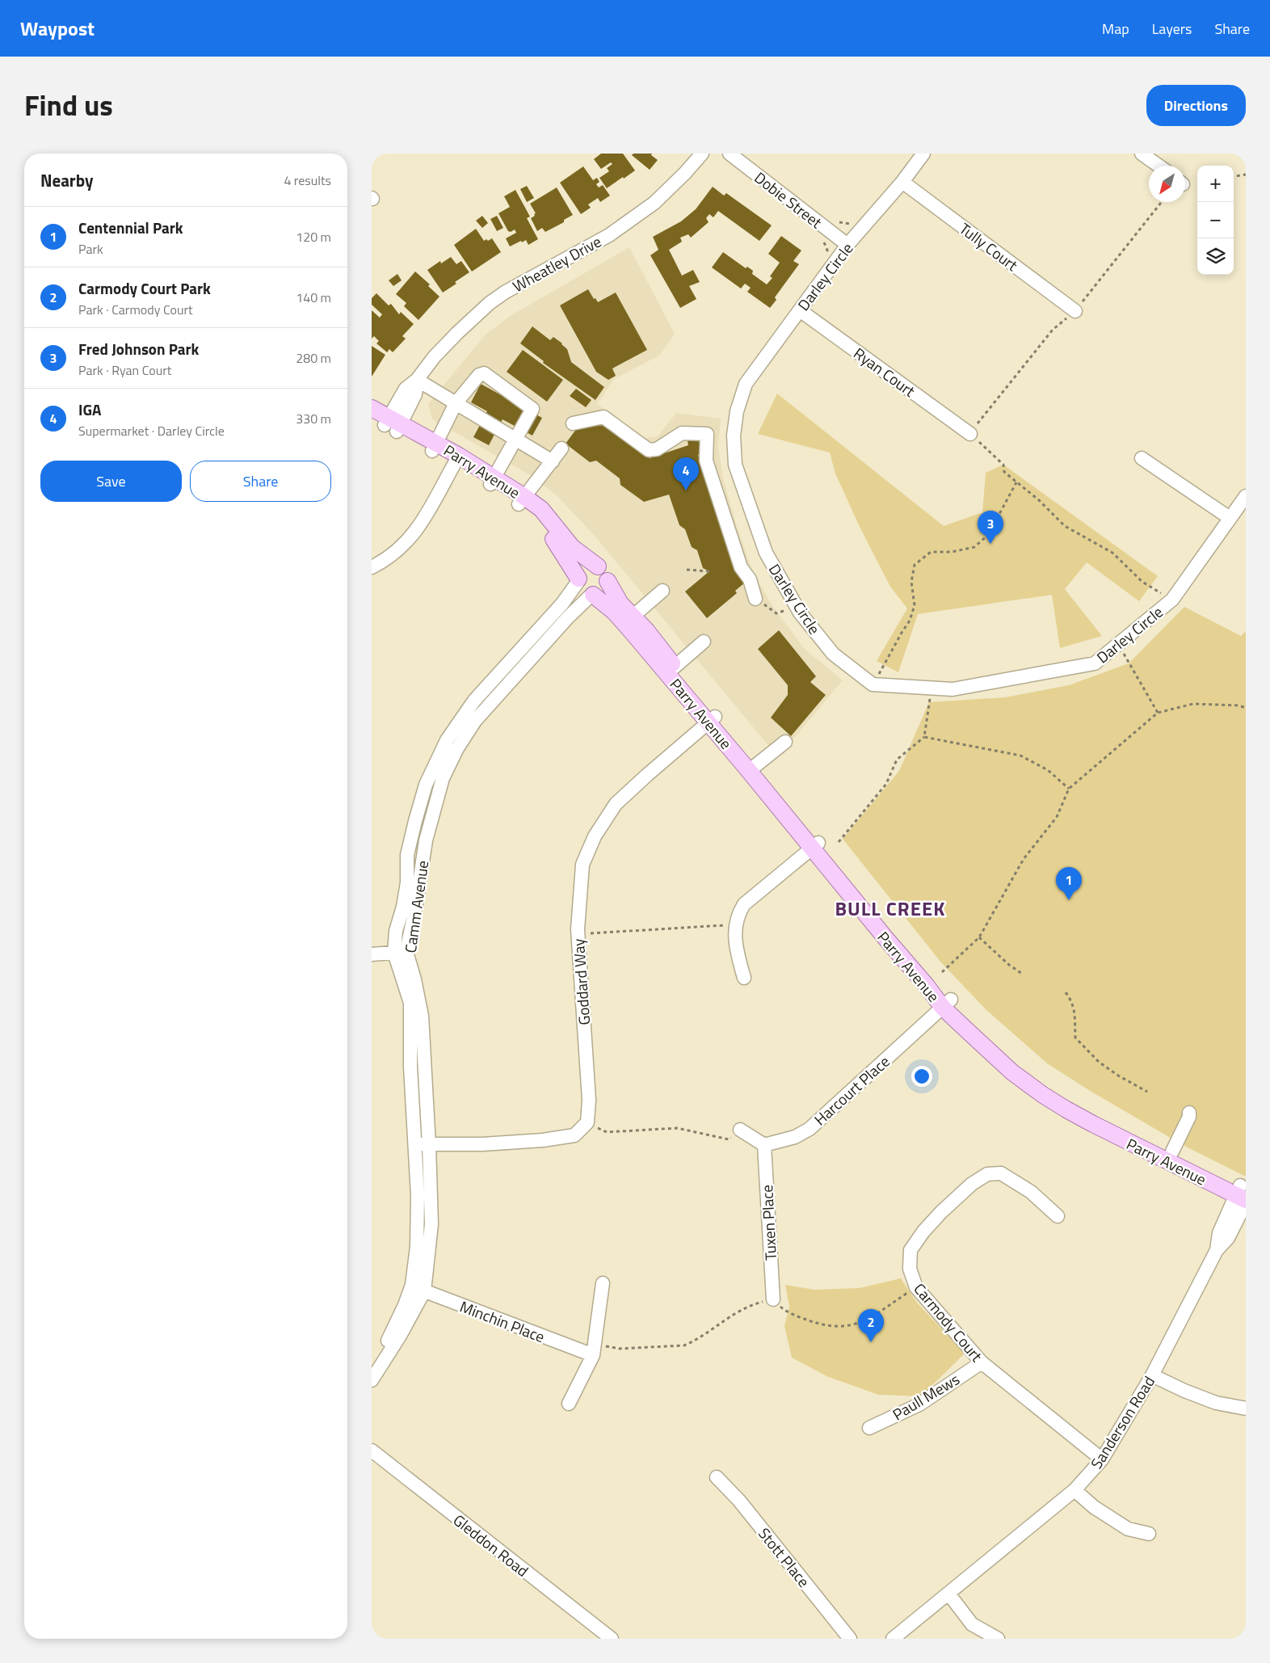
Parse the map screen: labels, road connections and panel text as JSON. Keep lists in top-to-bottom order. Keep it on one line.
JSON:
{"streets":{"main road":["Parry Avenue"],"street":["Dobie Street","Tully Court","Wheatley Drive","Darley Circle","Ryan Court","Camm Avenue","Goddard Way","Harcourt Place","Tuxen Place","Minchin Place","Carmody Court","Paull Mews","Sanderson Road","Gleddon Road","Stott Place"]},"crossings":[["Dobie Street","Darley Circle"],["Tully Court","Darley Circle"],["Wheatley Drive","Parry Avenue"],["Darley Circle","Ryan Court"],["Parry Avenue","Camm Avenue"],["Parry Avenue","Goddard Way"],["Parry Avenue","Harcourt Place"],["Parry Avenue","Sanderson Road"],["Camm Avenue","Minchin Place"],["Harcourt Place","Tuxen Place"],["Carmody Court","Paull Mews"],["Carmody Court","Sanderson Road"]],"districts":["BULL CREEK"],"north":"bottom left","page":{"header":"Waypost","nav":["Map","Layers","Share"],"title":"Find us","buttons":["Directions",["Save","Share"]],"heading":["Nearby","4 results"],"map_buttons":["+","−"],"list":[{"mark":"1","name":"Centennial Park","note":"Park","value":"120 m"},{"mark":"2","name":"Carmody Court Park","note":"Park · Carmody Court","value":"140 m"},{"mark":"3","name":"Fred Johnson Park","note":"Park · Ryan Court","value":"280 m"},{"mark":"4","name":"IGA","note":"Supermarket · Darley Circle","value":"330 m"}],"pins":["4","3","1","2"]}}
